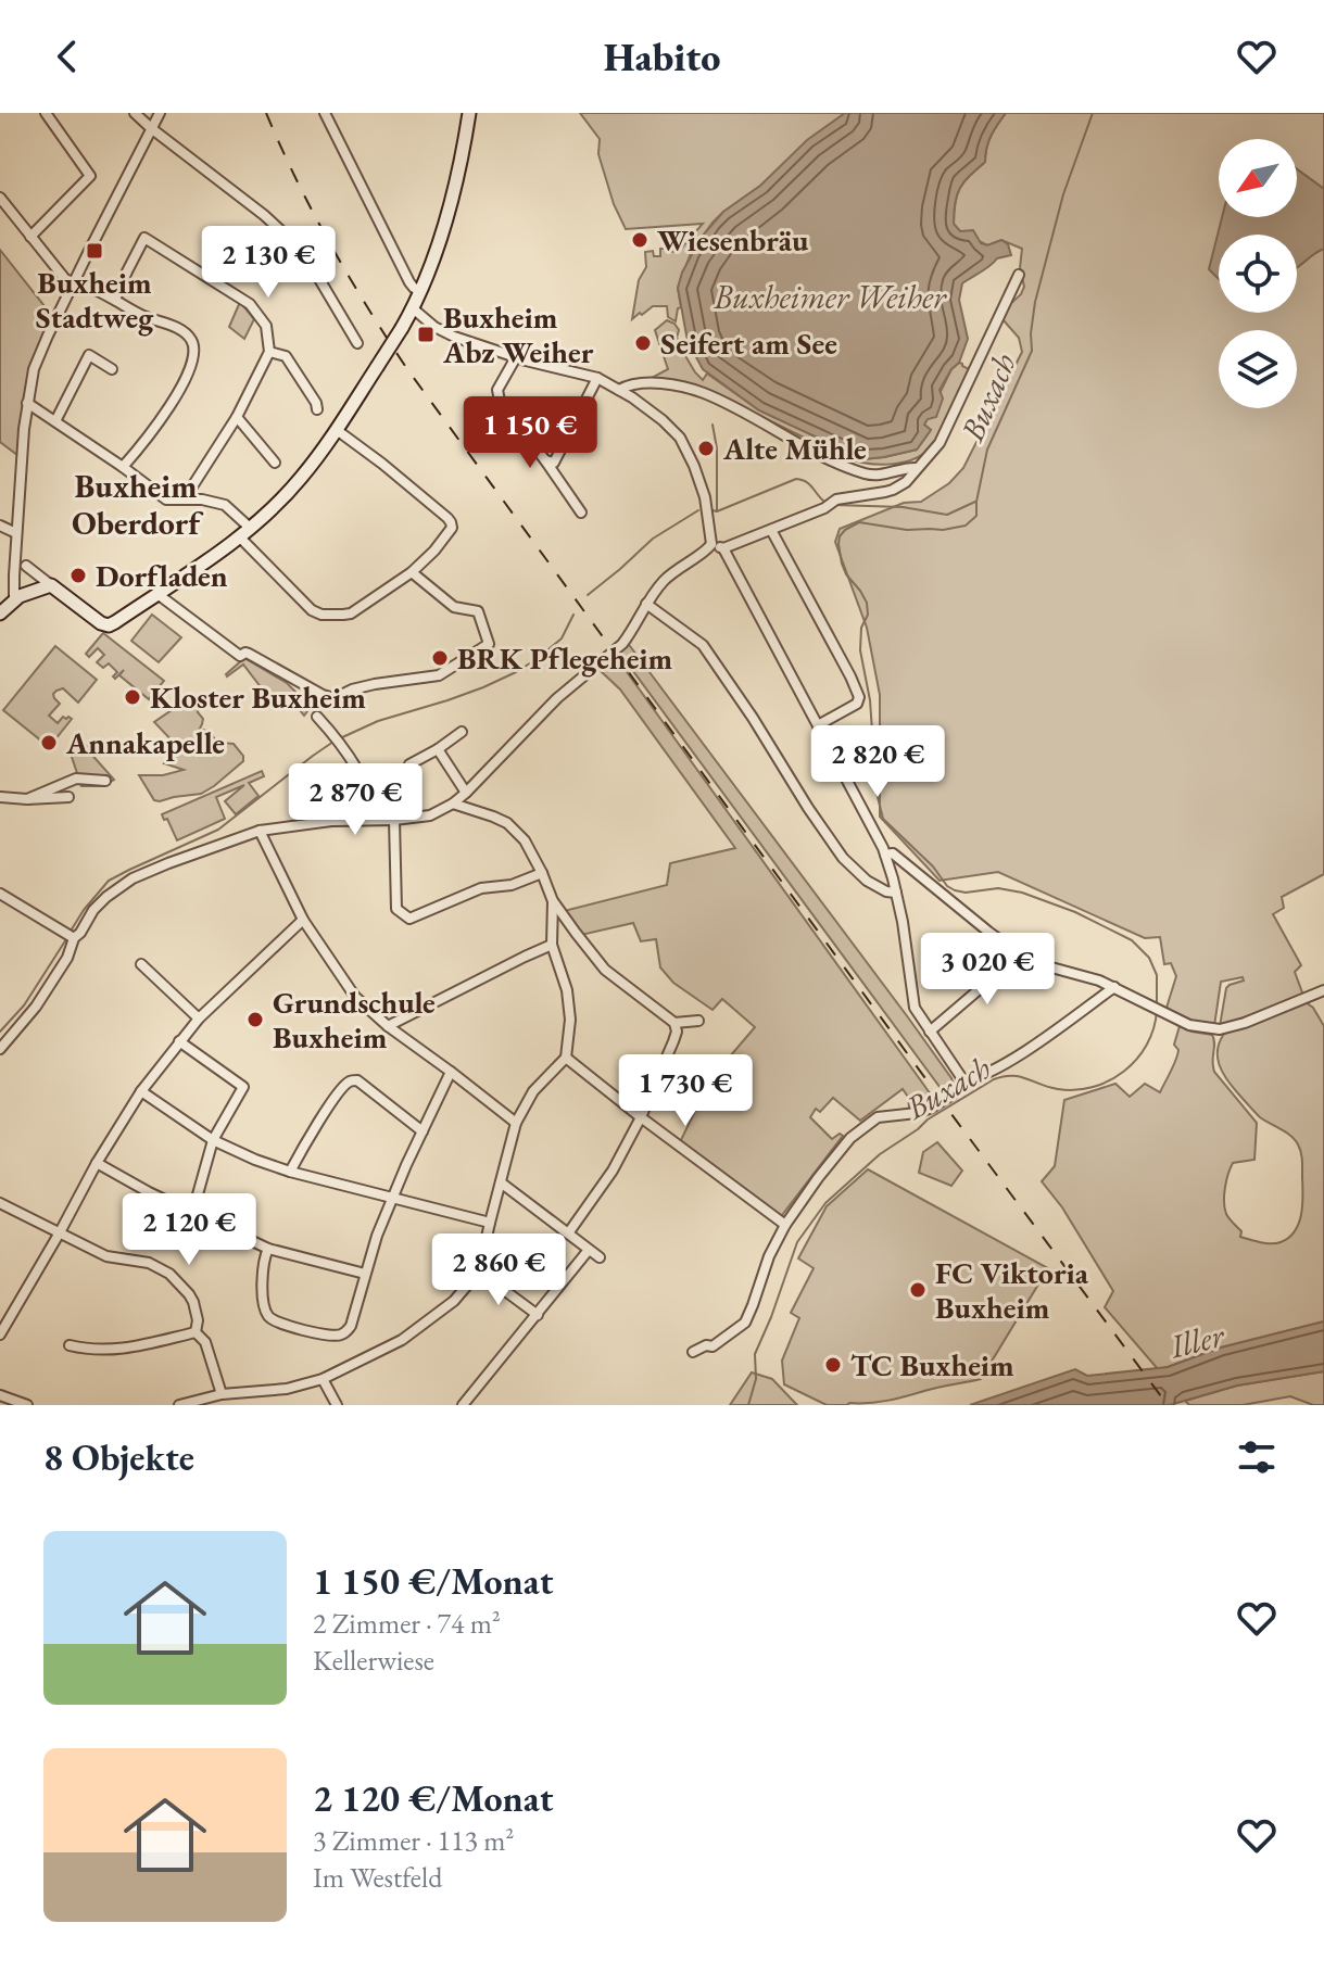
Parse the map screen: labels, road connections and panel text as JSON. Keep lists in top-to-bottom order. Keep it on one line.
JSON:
{"districts":["Buxheim Oberdorf"],"water":["Buxheimer Weiher","Buxach","Iller"],"places":{"other":["Wiesenbräu","Seifert am See","Alte Mühle","Dorfladen","BRK Pflegeheim","Kloster Buxheim","Annakapelle","Grundschule Buxheim","FC Viktoria Buxheim","TC Buxheim"],"transit":["Buxheim Stadtweg","Buxheim Abz Weiher"]},"north":"bottom left","page":{"header":"Habito","price":["2 130 €","1 150 €","2 820 €","2 870 €","3 020 €","1 730 €","2 120 €","2 860 €"],"heading":"8 Objekte","list":[{"name":"1 150 €/Monat","note":"2 Zimmer · 74 m² · Kellerwiese"},{"name":"2 120 €/Monat","note":"3 Zimmer · 113 m² · Im Westfeld"}]}}
